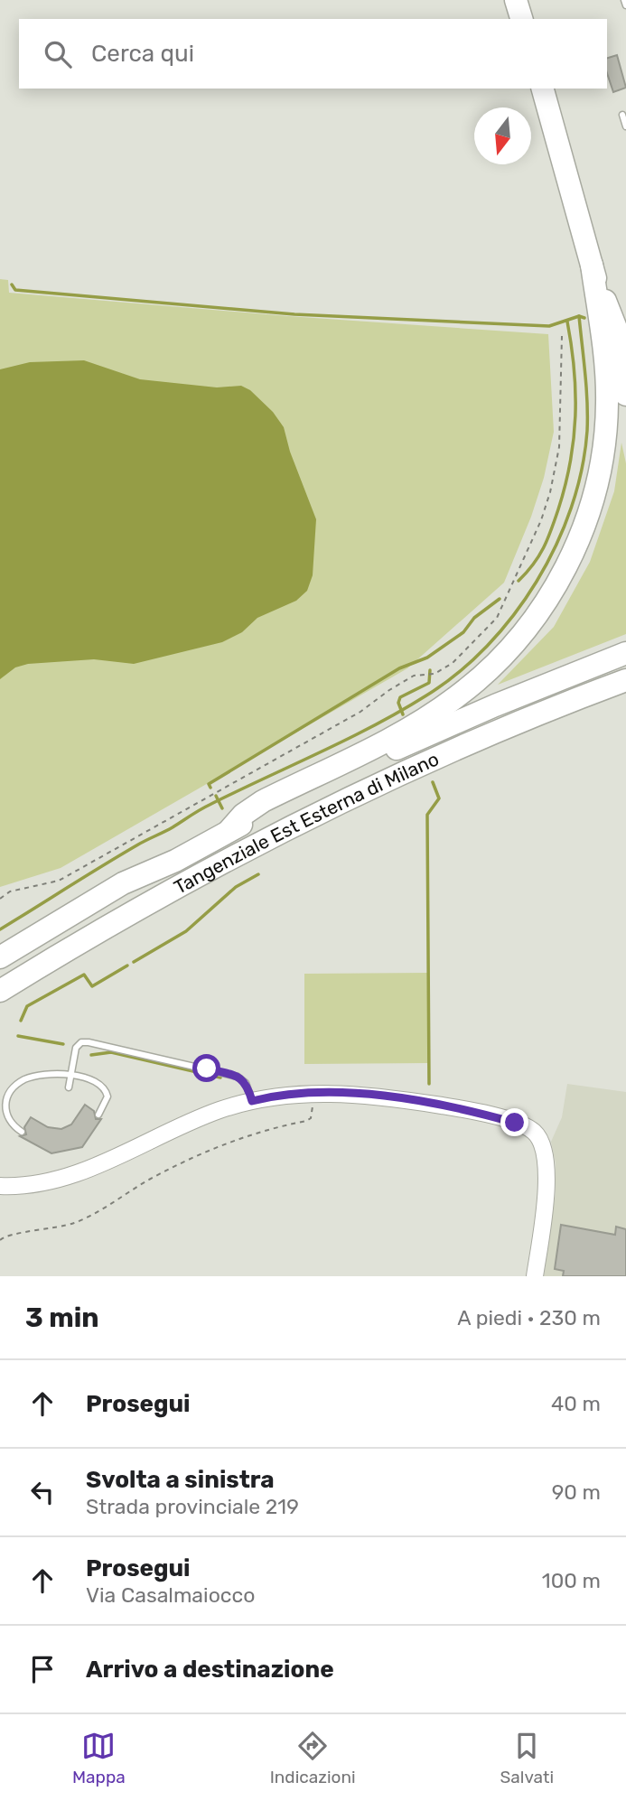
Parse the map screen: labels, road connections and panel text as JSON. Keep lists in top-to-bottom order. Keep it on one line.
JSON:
{"streets":{"highway":["Tangenziale Est Esterna di Milano"]},"north":"bottom","page":{"search":"Cerca qui","heading":["3 min","A piedi · 230 m"],"list":[["Prosegui","40 m"],["Svolta a sinistra","Strada provinciale 219","90 m"],["Prosegui","Via Casalmaiocco","100 m"],"Arrivo a destinazione"],"nav":["Mappa","Indicazioni","Salvati"]}}
